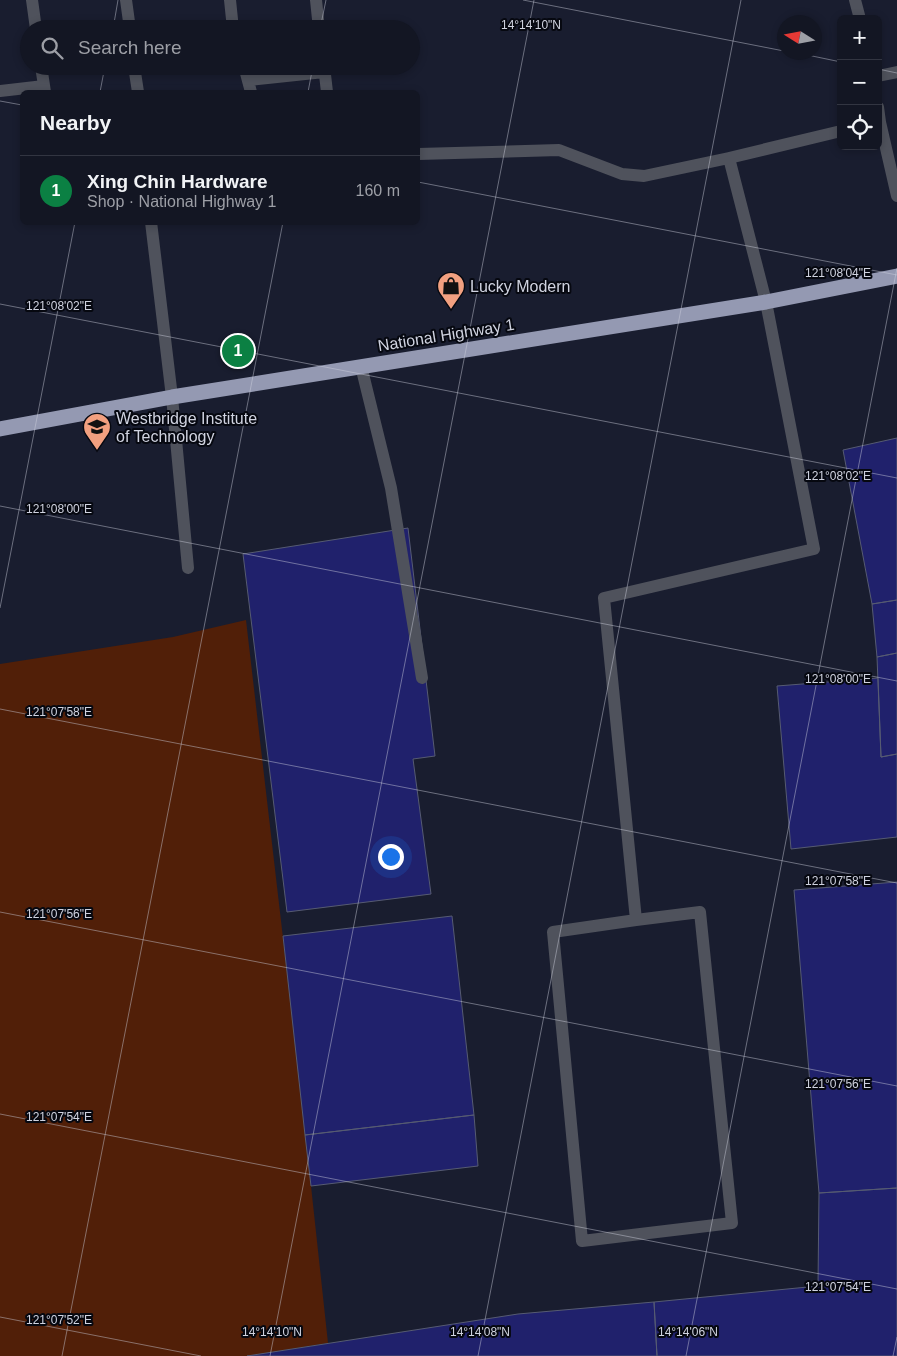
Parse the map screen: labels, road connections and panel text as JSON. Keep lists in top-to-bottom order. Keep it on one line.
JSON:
{"streets":{"highway":["National Highway 1"]},"places":{"shop":["Lucky Modern"],"school or university":["Westbridge Institute of Technology"]},"north":"left","page":{"map_buttons":["+","−"],"search":"Search here","heading":"Nearby","list":[{"mark":"1","name":"Xing Chin Hardware","note":"Shop · National Highway 1","value":"160 m"}],"pins":"1"},"coordinates":["14°14'10\"N","121°08'04\"E","121°08'02\"E","121°08'00\"E","121°07'58\"E","121°07'56\"E","121°07'54\"E","121°07'52\"E","14°14'08\"N","14°14'06\"N"]}
